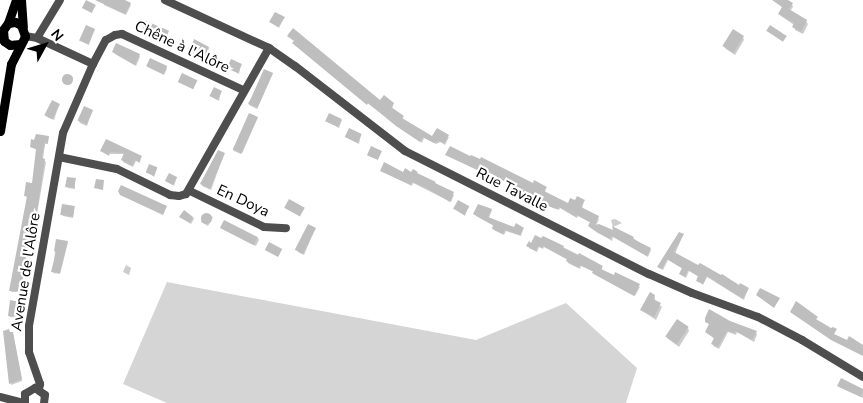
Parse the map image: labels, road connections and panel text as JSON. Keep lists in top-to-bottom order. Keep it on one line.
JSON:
{"streets":{"street":["Chêne à l'Alôre","Rue Tavalle","En Doya","Avenue de l'Alôre"]},"crossings":[["Chêne à l'Alôre","Rue Tavalle"],["Chêne à l'Alôre","En Doya"],["Chêne à l'Alôre","Avenue de l'Alôre"]],"north":"top right"}
